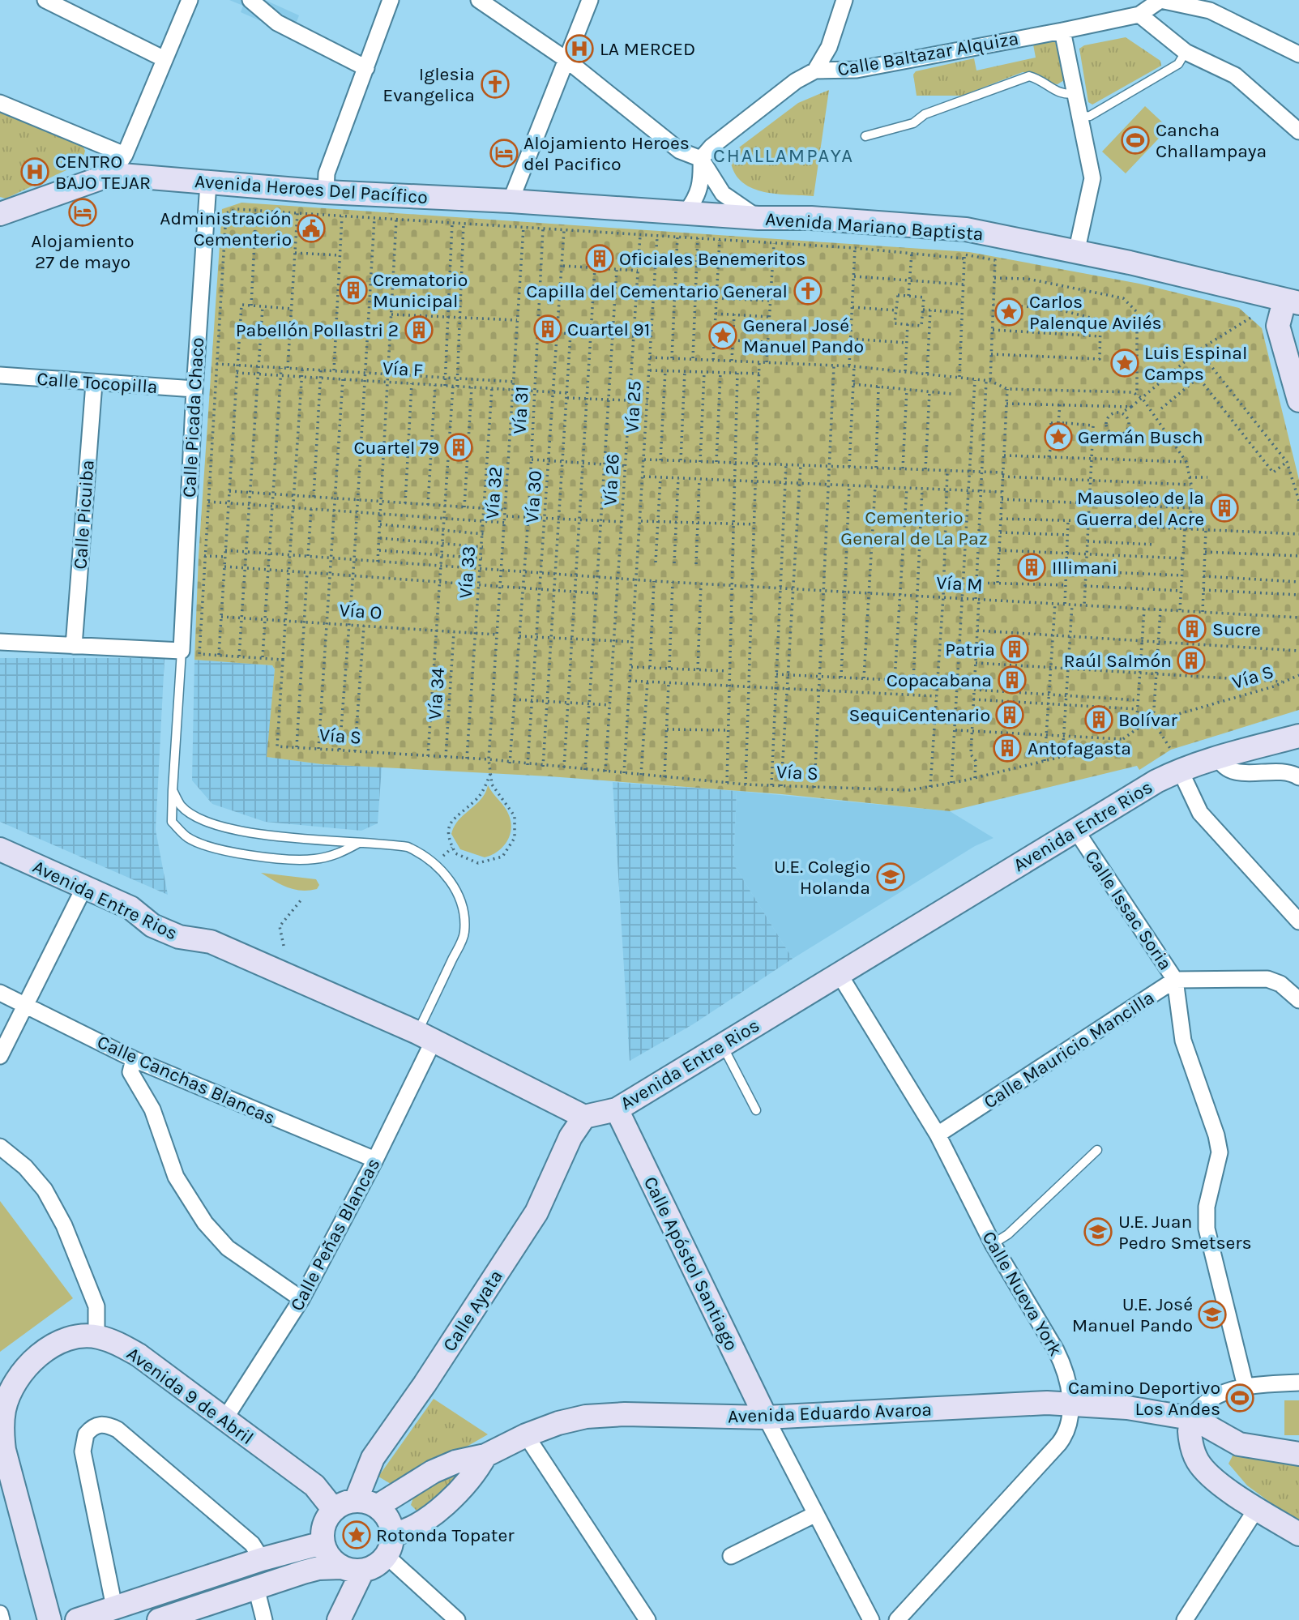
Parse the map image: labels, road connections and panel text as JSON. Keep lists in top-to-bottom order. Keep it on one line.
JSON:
{"streets":{"main road":["Avenida Heroes Del Pacífico","Avenida Mariano Baptista","Avenida Entre Rios","Calle Apóstol Santiago","Calle Ayata","Avenida 9 de Abril","Avenida Eduardo Avaroa"],"street":["Calle Baltazar Alquiza","Calle Tocopilla","Calle Picada Chaco","Calle Picuiba","Calle Issac Soria","Calle Mauricio Mancilla","Calle Canchas Blancas","Calle Peñas Blancas","Calle Nueva York"],"path":["Vía F","Vía 25","Vía 31","Vía 26","Vía 32","Vía 30","Vía 33","Vía M","Vía O","Vía S","Vía 34"]},"crossings":[["Avenida Heroes Del Pacífico","Avenida Mariano Baptista"],["Avenida Heroes Del Pacífico","Calle Picada Chaco"],["Vía F","Vía 31"],["Vía F","Vía 32"],["Vía F","Vía 30"],["Vía F","Vía 33"],["Calle Tocopilla","Calle Picada Chaco"],["Calle Tocopilla","Calle Picuiba"],["Vía 25","Vía M"],["Vía 25","Vía S"],["Vía 31","Vía M"],["Vía 31","Vía S"],["Vía 26","Vía M"],["Vía 26","Vía S"],["Vía 32","Vía M"],["Vía 32","Vía O"],["Vía 32","Vía S"],["Vía 30","Vía M"],["Vía 30","Vía S"],["Vía 33","Vía M"],["Vía 33","Vía O"],["Vía 33","Vía S"],["Vía O","Vía 34"],["Vía S","Vía 34"],["Avenida Entre Rios","Calle Issac Soria"],["Avenida Entre Rios","Calle Peñas Blancas"],["Avenida Entre Rios","Calle Apóstol Santiago"],["Avenida Entre Rios","Calle Nueva York"],["Avenida Entre Rios","Calle Ayata"],["Calle Issac Soria","Calle Mauricio Mancilla"],["Calle Mauricio Mancilla","Calle Nueva York"],["Calle Canchas Blancas","Calle Peñas Blancas"],["Calle Peñas Blancas","Avenida 9 de Abril"],["Calle Apóstol Santiago","Avenida Eduardo Avaroa"],["Calle Nueva York","Avenida Eduardo Avaroa"],["Calle Ayata","Avenida 9 de Abril"],["Calle Ayata","Avenida Eduardo Avaroa"],["Avenida 9 de Abril","Avenida Eduardo Avaroa"]],"districts":["CHALLAMPAYA"],"parks":["Cementerio General de La Paz"],"places":{"hospital":["LA MERCED","CENTRO BAJO TEJAR"],"church":["Iglesia Evangelica","Capilla del Cementario General"],"sports":["Cancha Challampaya","Camino Deportivo Los Andes"],"hotel":["Alojamiento Heroes del Pacifico","Alojamiento 27 de mayo"],"public building":["Administración Cementerio"],"building":["Oficiales Benemeritos","Crematorio Municipal","Cuartel 91","Pabellón Pollastri 2","Cuartel 79","Mausoleo de la Guerra del Acre","Illimani","Sucre","Patria","Raúl Salmón","Copacabana","SequiCentenario","Bolívar","Antofagasta"],"place":["Carlos Palenque Avilés","General José Manuel Pando","Luis Espinal Camps","Germán Busch","Rotonda Topater"],"school or university":["U.E. Colegio Holanda","U.E. Juan Pedro Smetsers","U.E. José Manuel Pando"]}}
